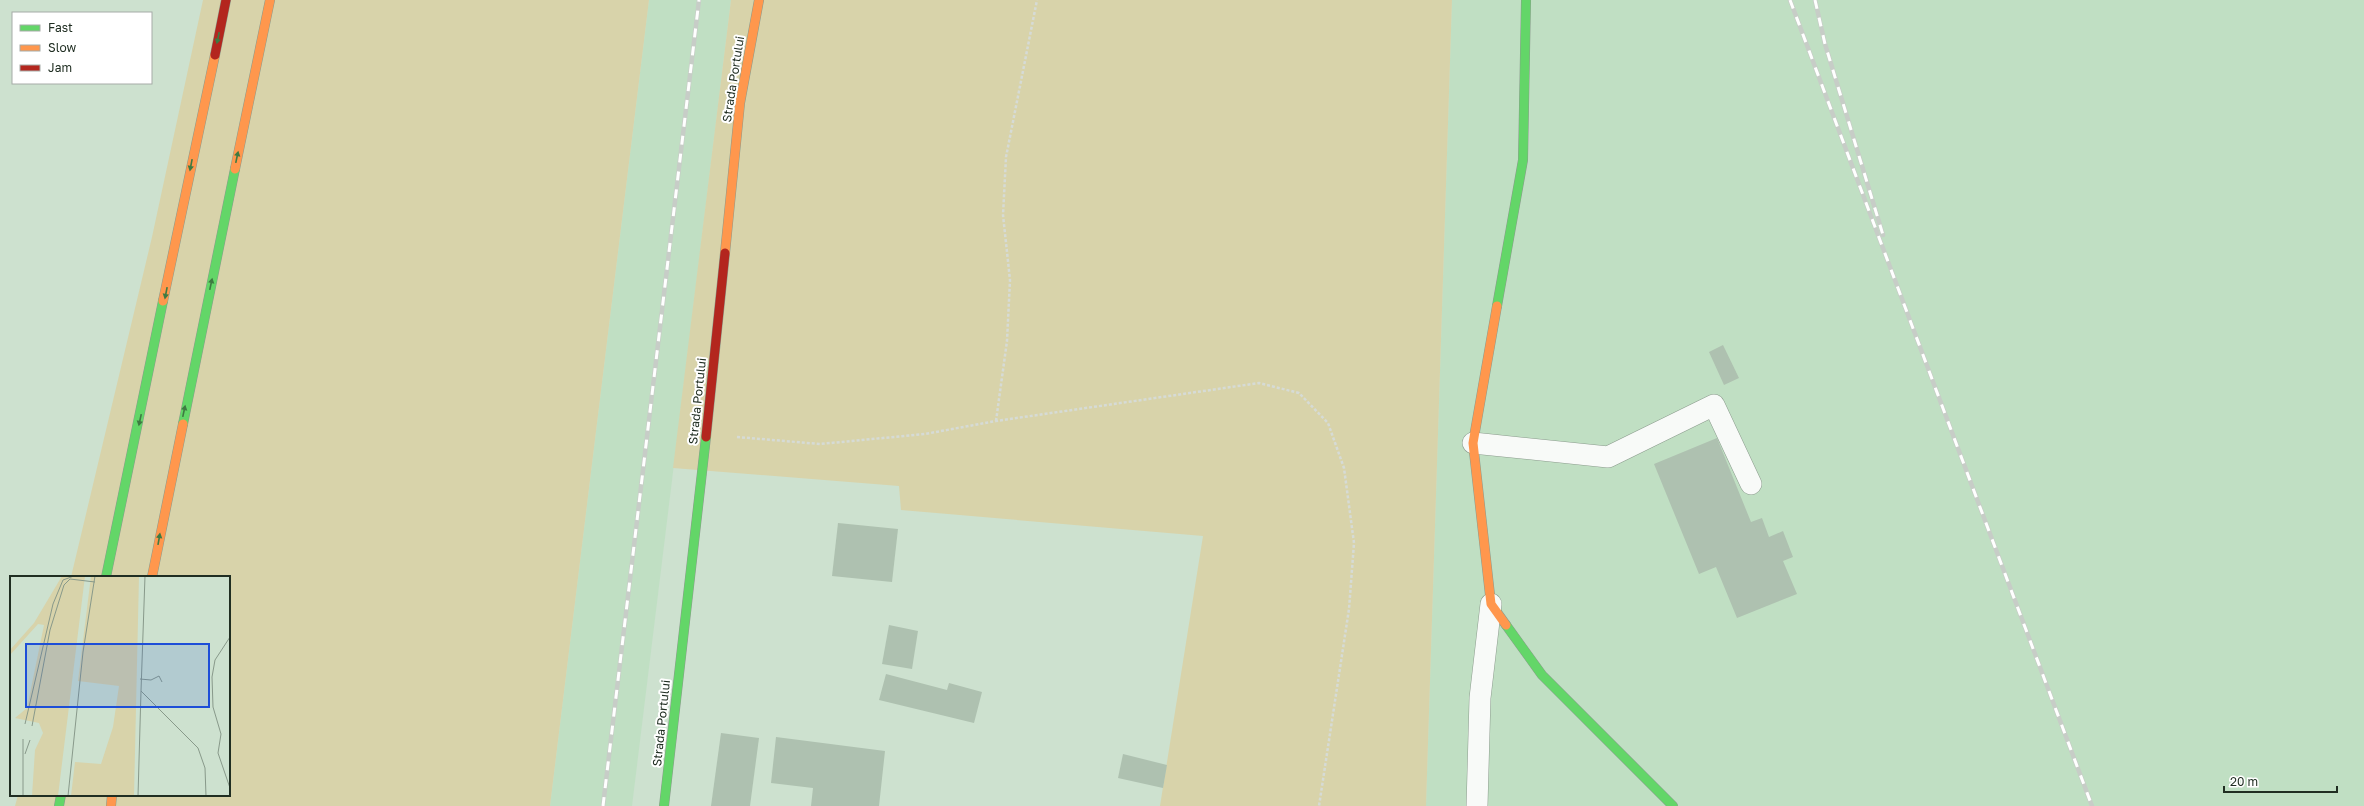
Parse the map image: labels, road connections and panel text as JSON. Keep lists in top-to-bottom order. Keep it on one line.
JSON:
{"streets":{"street":["Strada Portului"]},"legend":["Fast","Slow","Jam"],"scale_bar":"20 m"}
